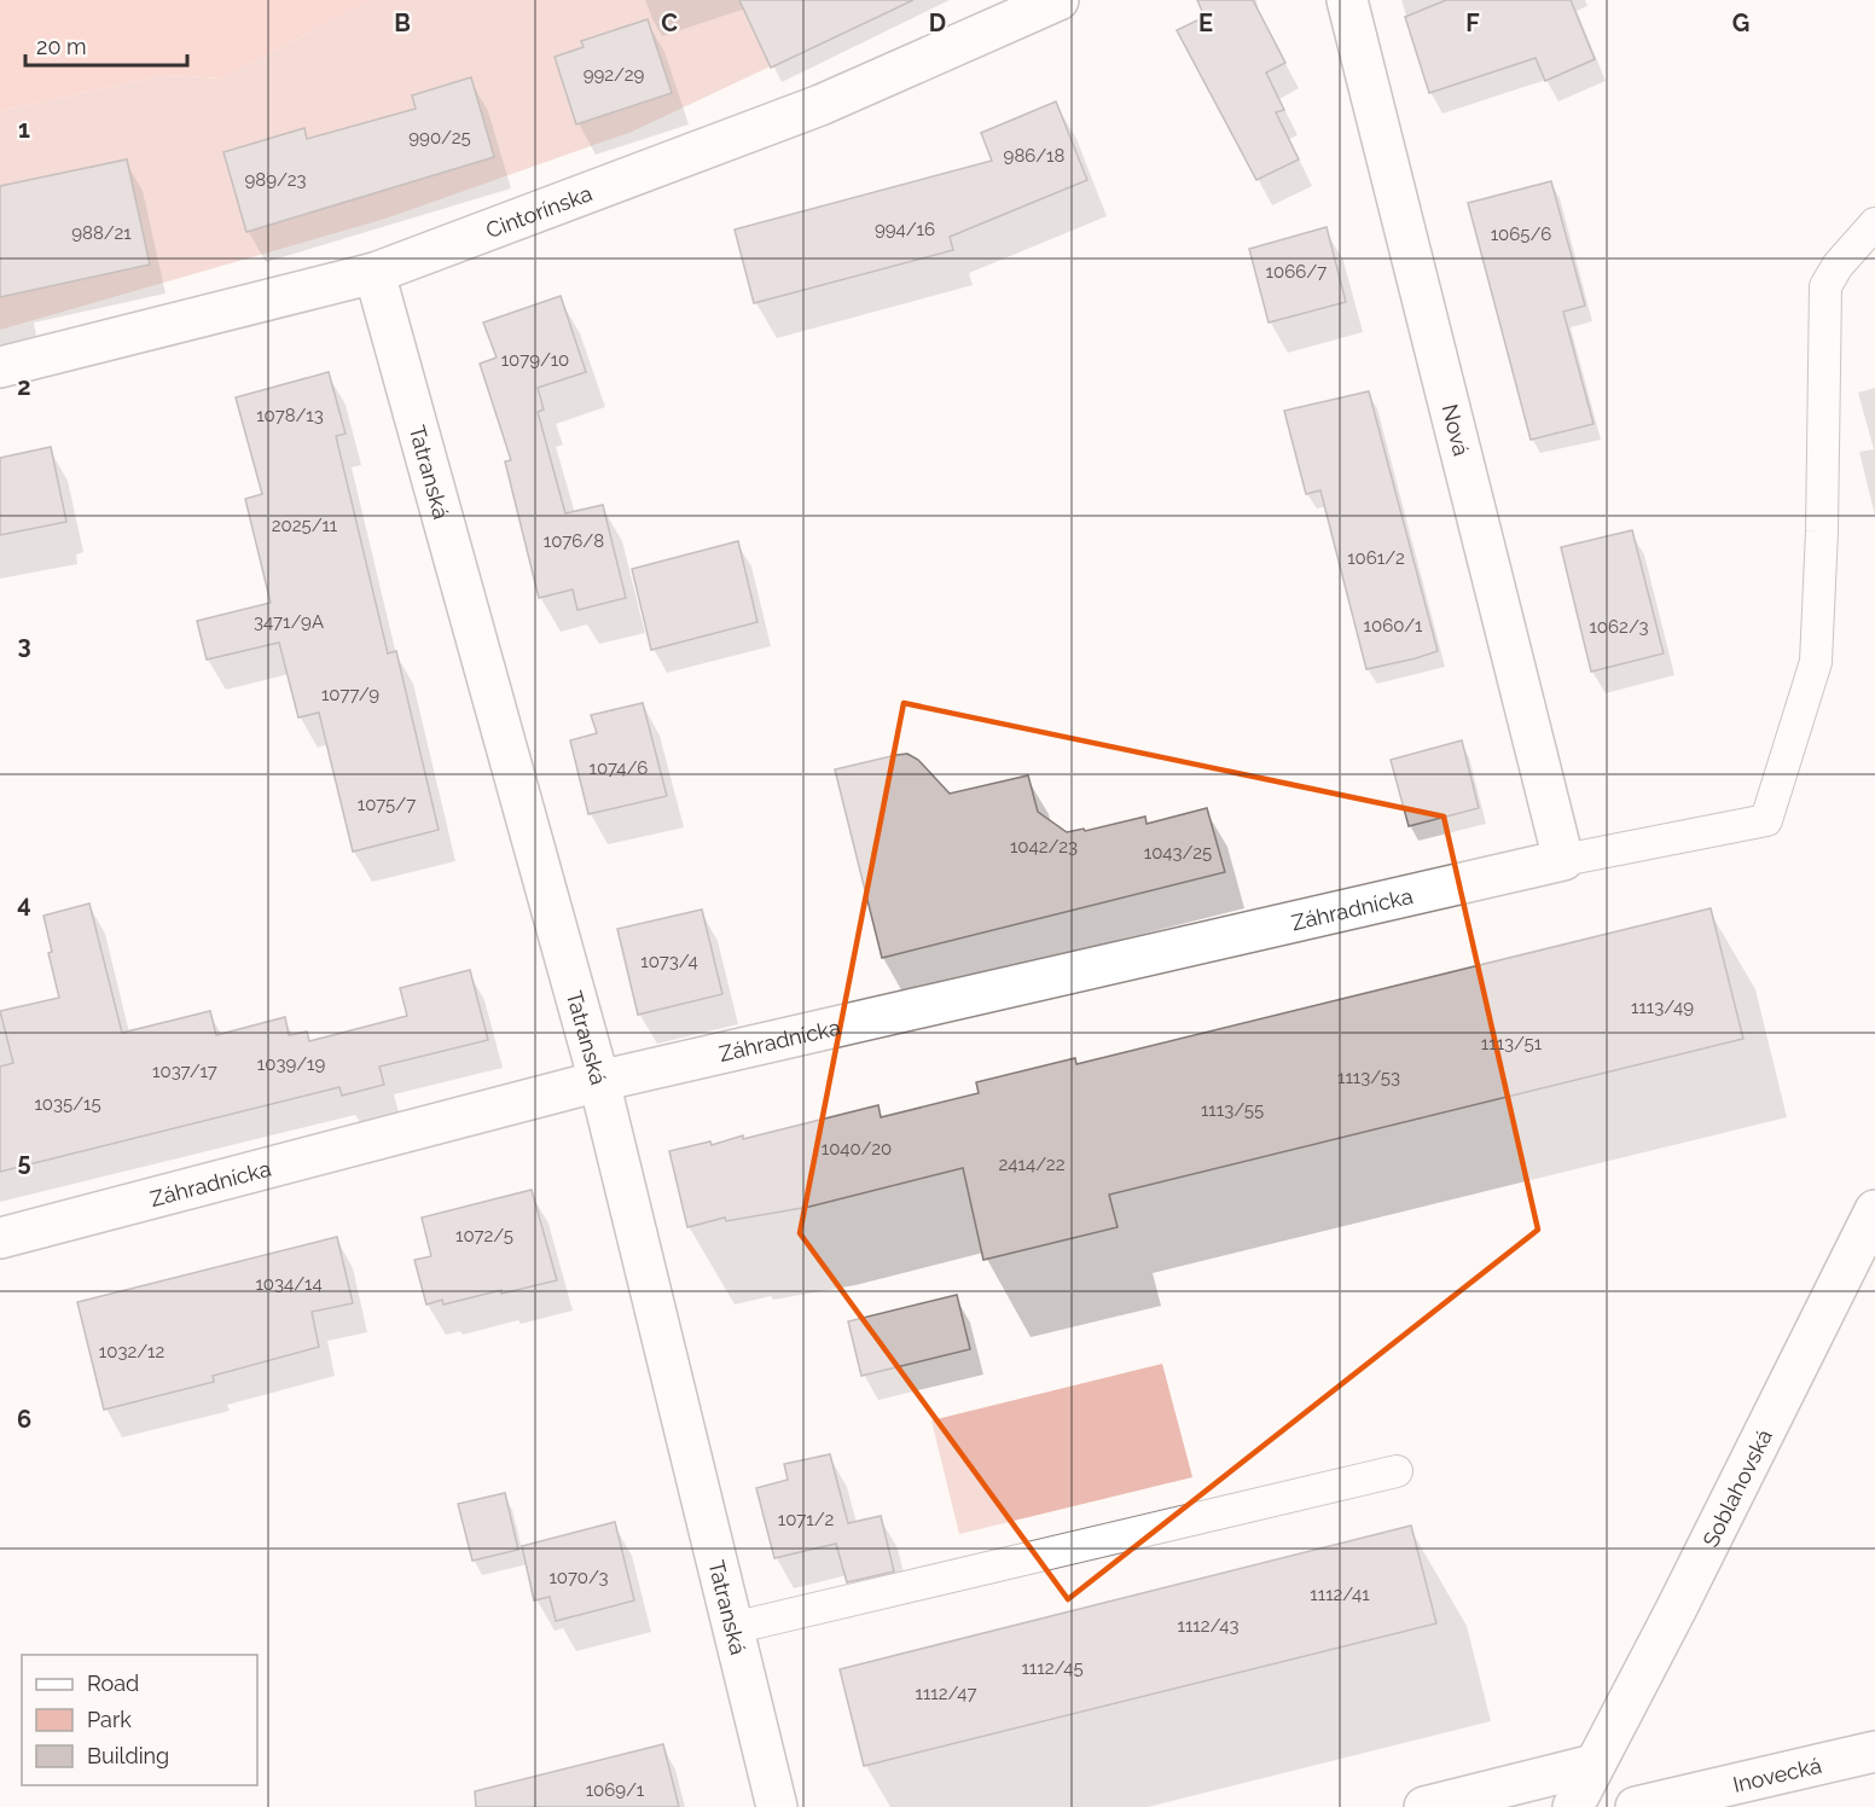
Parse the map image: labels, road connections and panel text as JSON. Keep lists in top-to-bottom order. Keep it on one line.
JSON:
{"streets":{"street":["Cintorínska","Nová","Tatranská","Záhradnícka","Soblahovská","Inovecká"]},"crossings":[["Cintorínska","Tatranská"],["Nová","Záhradnícka"],["Tatranská","Záhradnícka"]],"house_numbers":["992/29","990/25","986/18","989/23","994/16","988/21","1065/6","1066/7","1079/10","1078/13","2025/11","1076/8","1061/2","3471/9A","1060/1","1062/3","1077/9","1074/6","1075/7","1042/23","1043/25","1073/4","1113/49","1113/51","1039/19","1037/17","1113/53","1035/15","1113/55","1040/20","2414/22","1072/5","1034/14","1032/12","1071/2","1070/3","1112/41","1112/43","1112/45","1112/47","1069/1"],"legend":["Road","Park","Building"],"scale_bar":"20 m","grid":{"columns":["B","C","D","E","F","G"],"rows":["1","2","3","4","5","6"]}}
